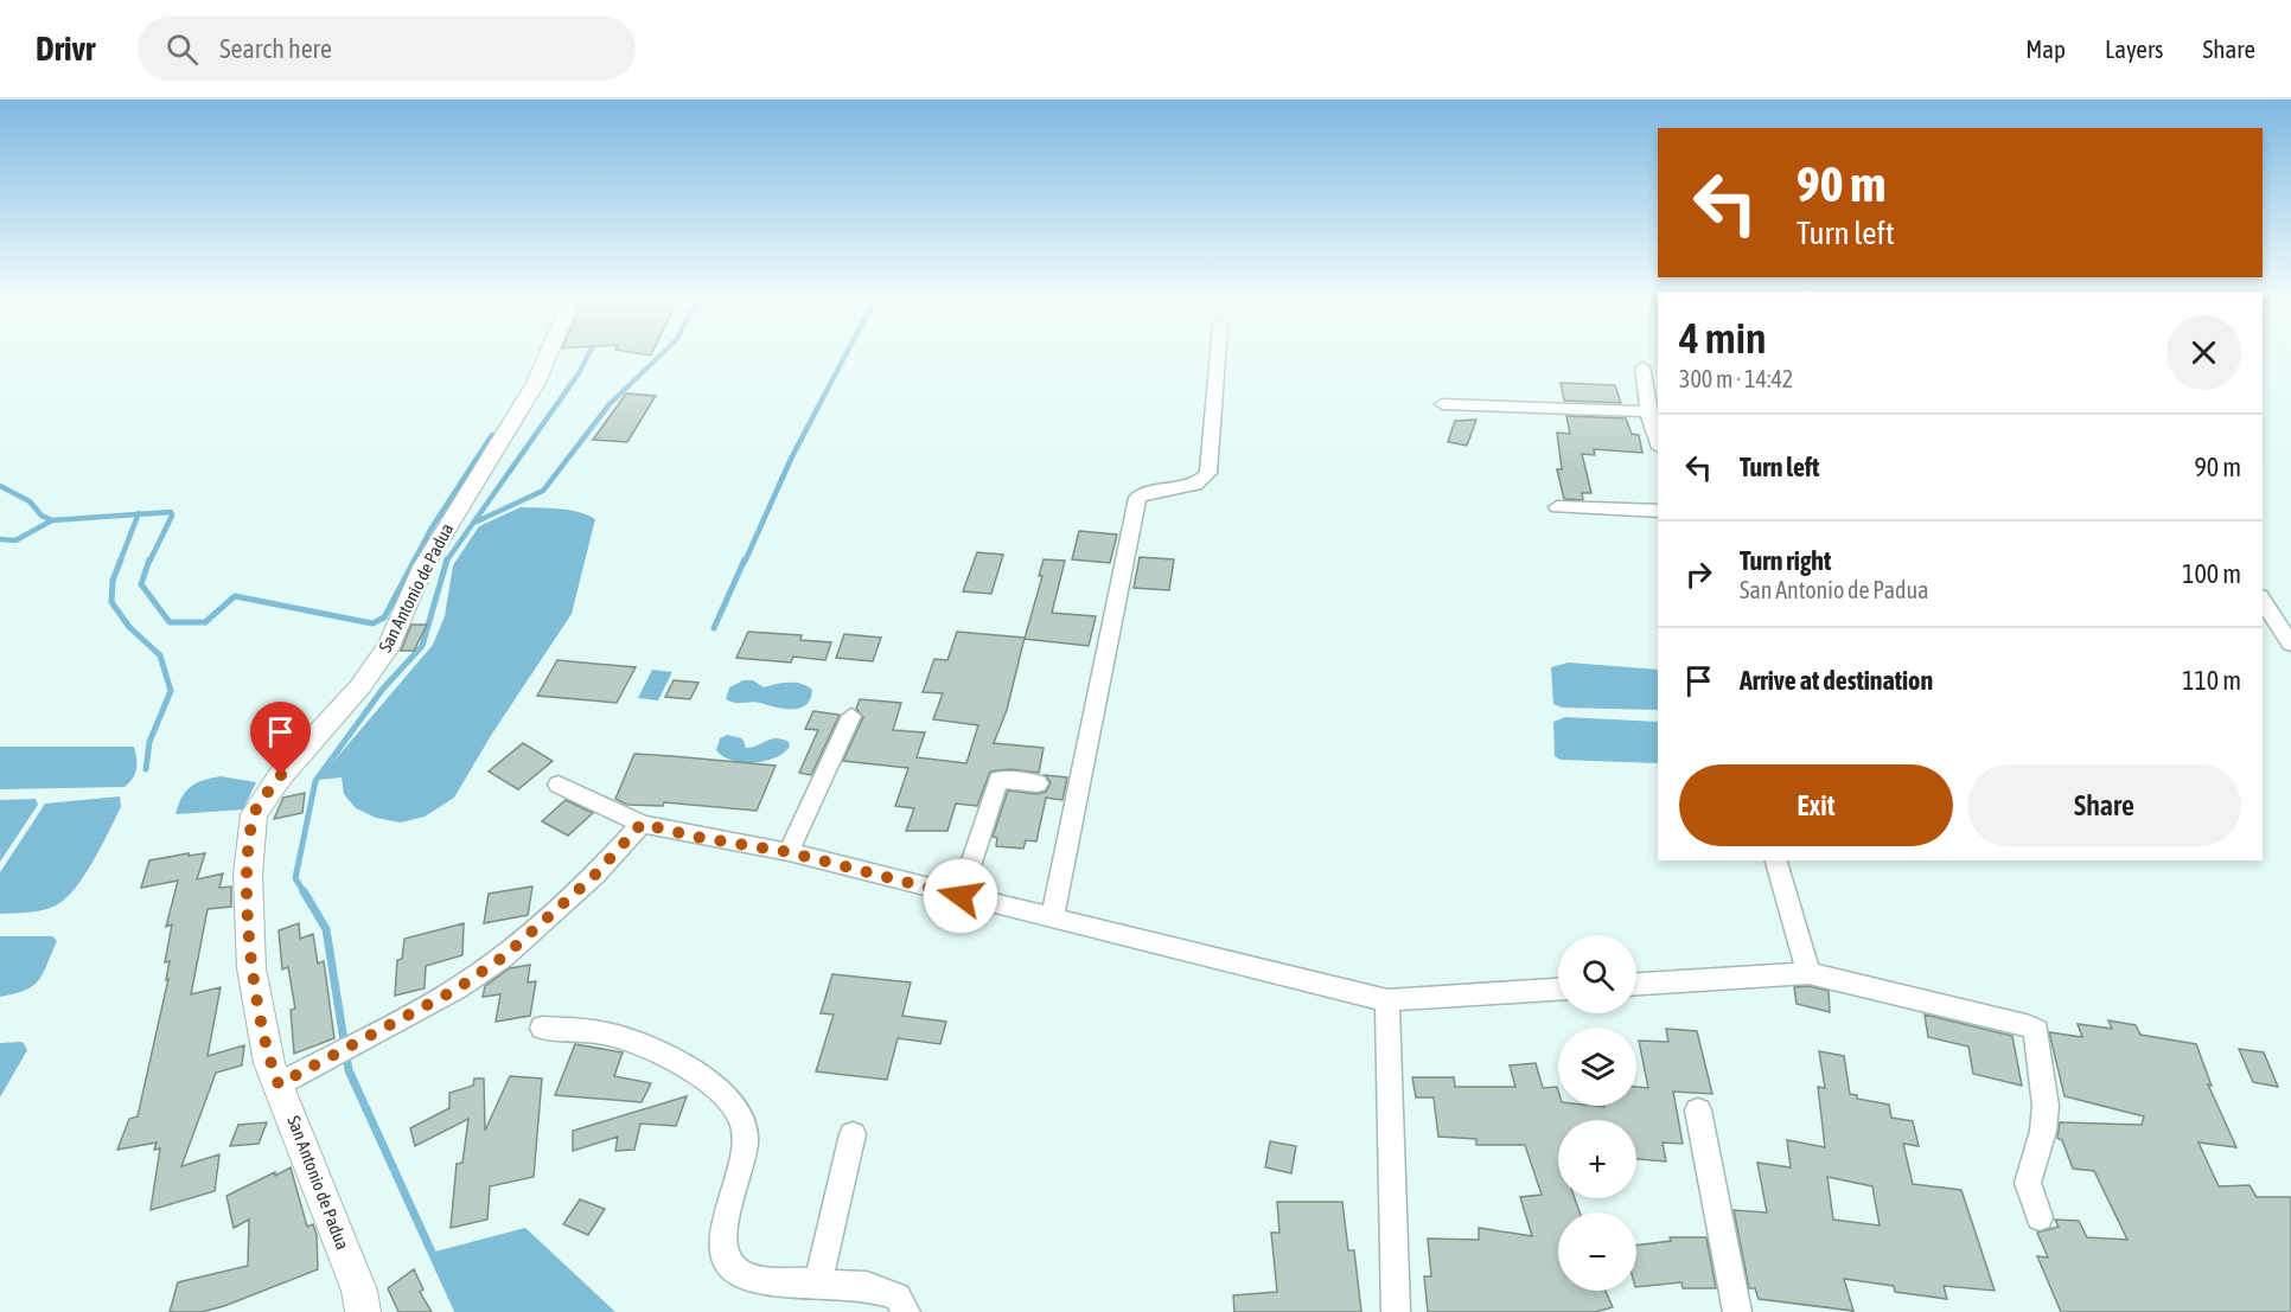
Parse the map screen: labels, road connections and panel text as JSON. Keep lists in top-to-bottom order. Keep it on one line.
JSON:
{"streets":{"street":["San Antonio de Padua"]},"page":{"header":"Drivr","search":"Search here","nav":["Map","Layers","Share"],"turn":["90 m","Turn left"],"heading":["4 min","300 m · 14:42"],"list":[{"name":"Turn left","value":"90 m"},{"name":"Turn right","note":"San Antonio de Padua","value":"100 m"},{"name":"Arrive at destination","value":"110 m"}],"buttons":["Exit","Share"],"map_buttons":["+","−"]}}
